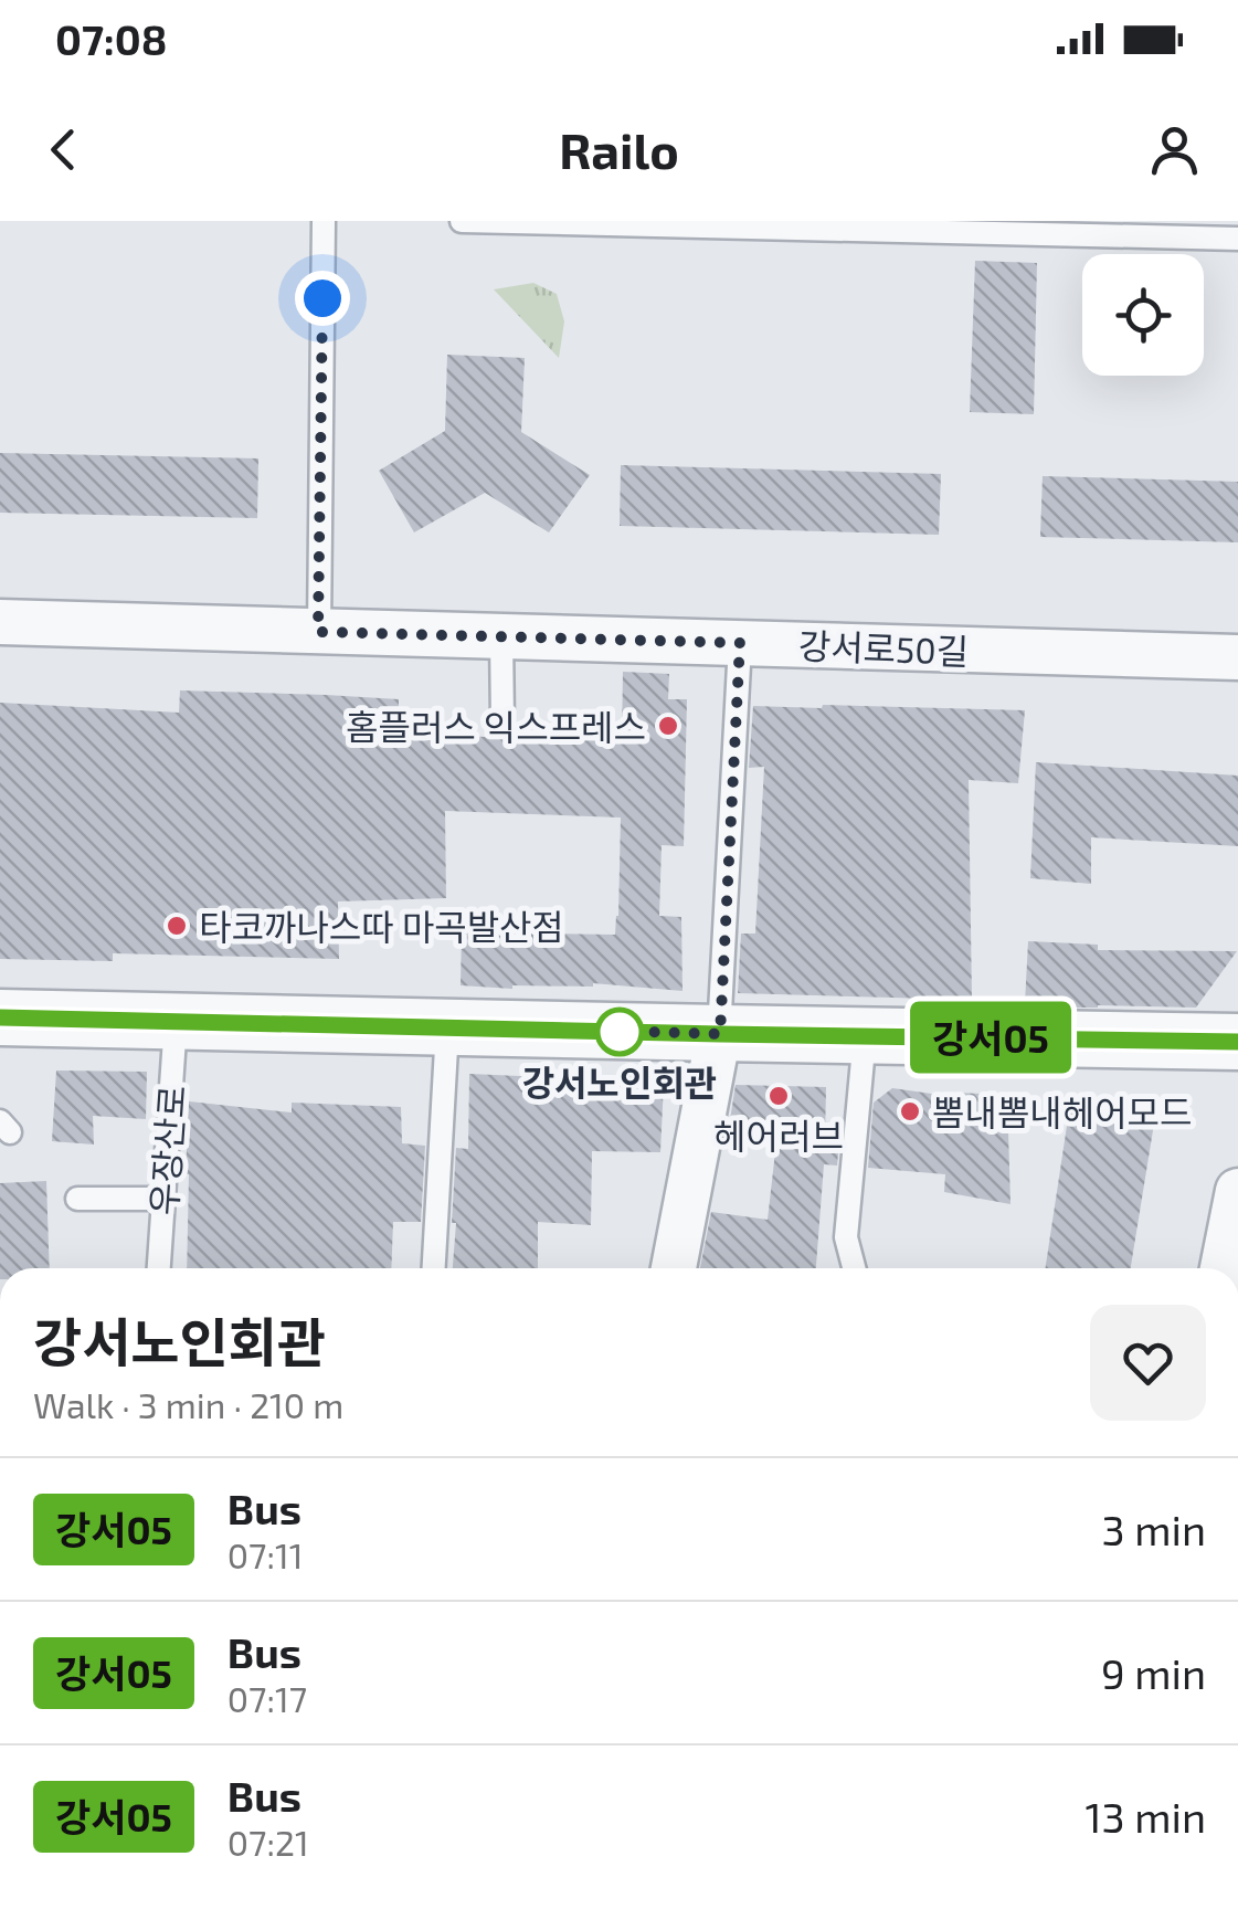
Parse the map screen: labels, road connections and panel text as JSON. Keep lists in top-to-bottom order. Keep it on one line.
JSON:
{"streets":{"street":["강서로50길"],"lane":["우장산로"]},"places":["홈플러스 익스프레스","타코까나스따 마곡발산점","강서노인회관","헤어러브","뽐내뽐내헤어모드"],"lines":["bus line 강서05"],"page":{"status":"07:08","header":"Railo","on_map":"강서05","heading":["강서노인회관","Walk · 3 min · 210 m"],"list":[{"mark":"강서05","name":"Bus","note":"07:11","value":"3 min"},{"mark":"강서05","name":"Bus","note":"07:17","value":"9 min"},{"mark":"강서05","name":"Bus","note":"07:21","value":"13 min"}]}}
